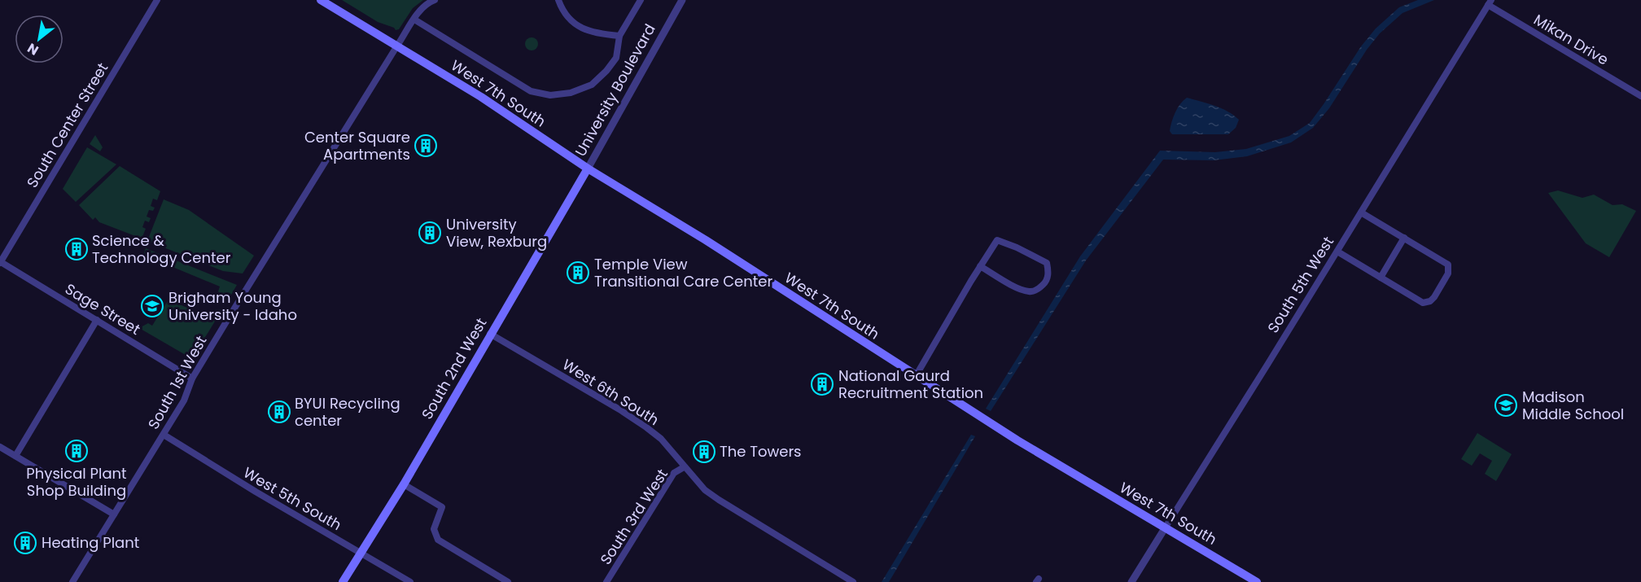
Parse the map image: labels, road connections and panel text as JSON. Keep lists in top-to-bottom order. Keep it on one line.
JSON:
{"streets":{"main road":["West 7th South","South 2nd West"],"street":["Mikan Drive","University Boulevard","South Center Street","South 5th West","Sage Street","South 1st West","West 6th South","West 5th South","South 3rd West"]},"crossings":[["Mikan Drive","South 5th West"],["University Boulevard","West 7th South"],["University Boulevard","South 2nd West"],["West 7th South","South 5th West"],["West 7th South","South 2nd West"],["West 7th South","South 1st West"],["South Center Street","Sage Street"],["Sage Street","South 1st West"],["South 2nd West","West 6th South"],["South 2nd West","West 5th South"],["South 1st West","West 5th South"],["West 6th South","South 3rd West"]],"places":{"building":["Center Square Apartments","University View, Rexburg","Science & Technology Center","Temple View Transitional Care Center","National Gaurd Recruitment Station","BYUI Recycling center","Physical Plant Shop Building","The Towers","Heating Plant"],"school or university":["Brigham Young University - Idaho","Madison Middle School"]},"north":"bottom left"}
